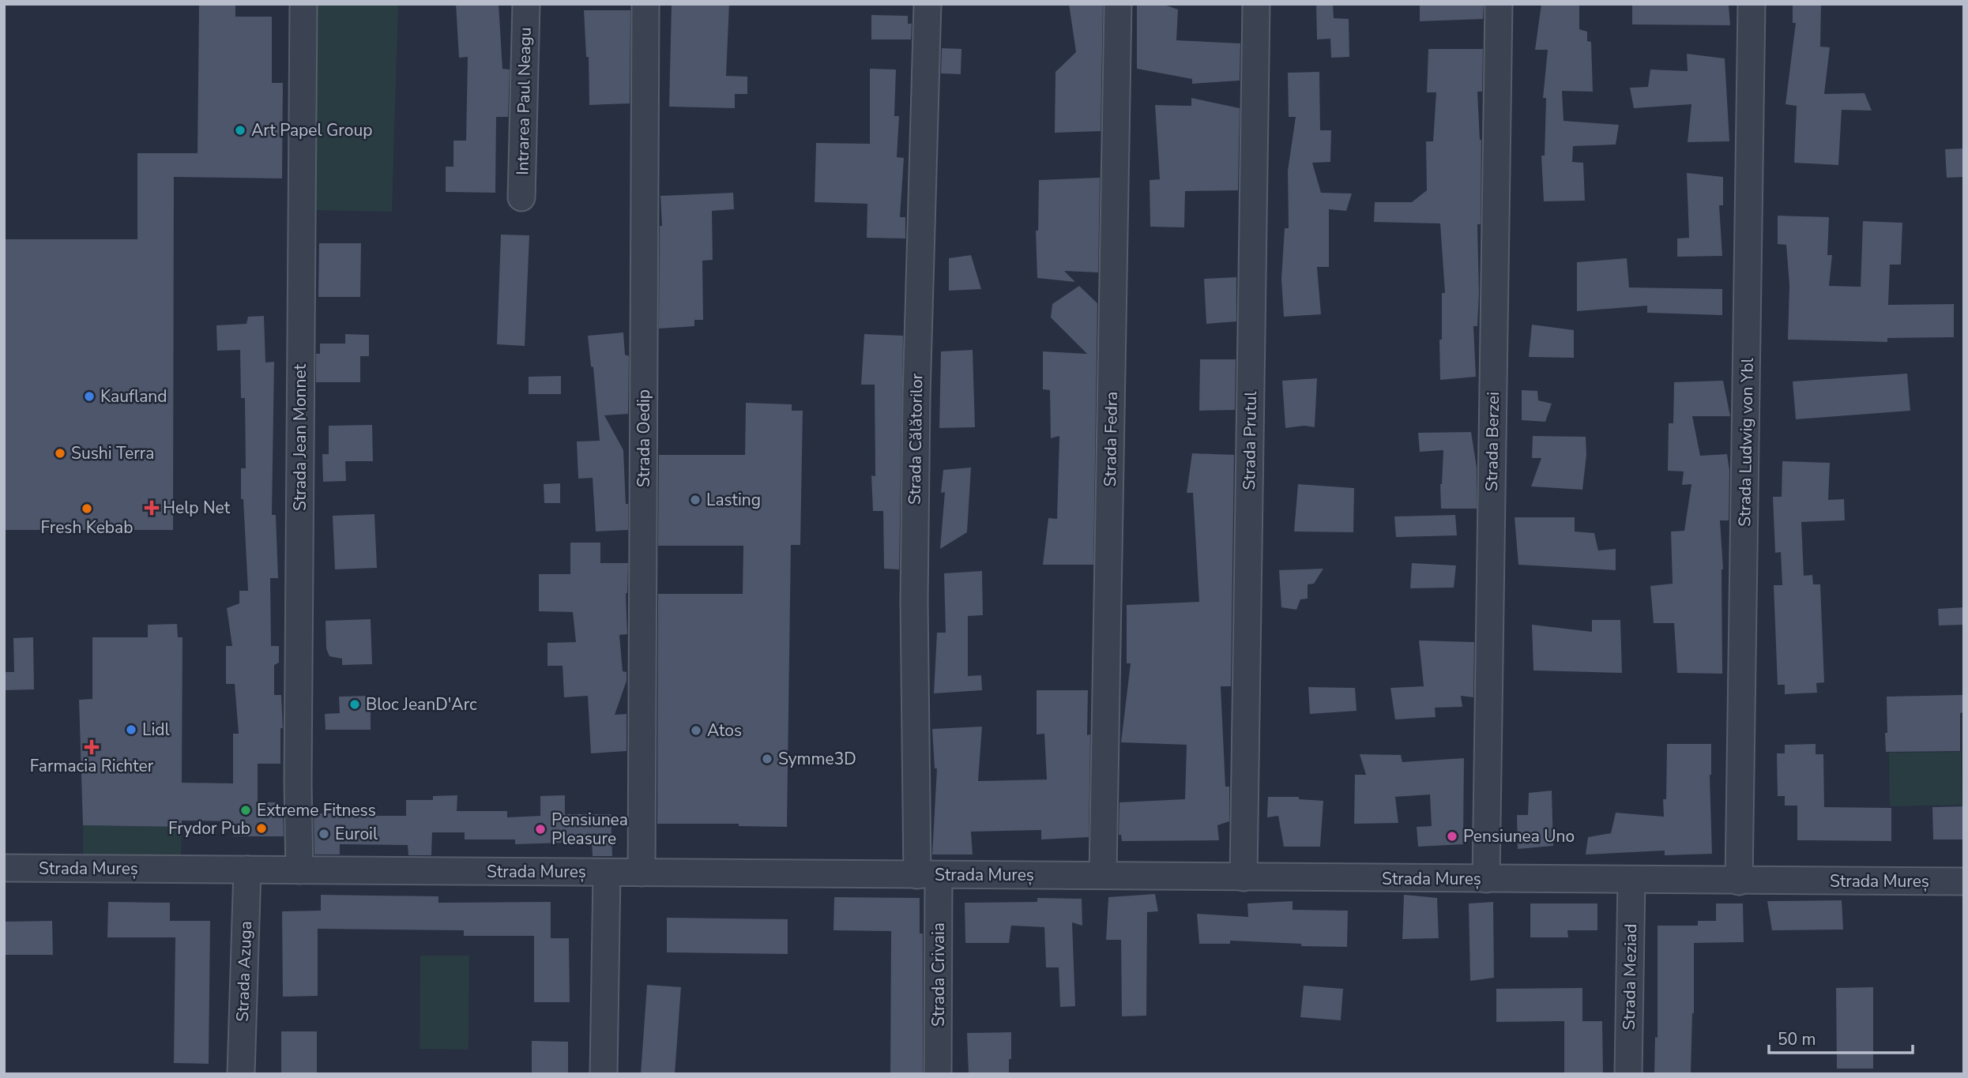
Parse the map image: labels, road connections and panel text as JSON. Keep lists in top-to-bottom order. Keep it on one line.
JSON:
{"streets":{"street":["Intrarea Paul Neagu","Strada Jean Monnet","Strada Oedip","Strada Călătorilor","Strada Fedra","Strada Prutul","Strada Berzei","Strada Ludwig von Ybl","Strada Mureș","Strada Azuga","Strada Crivaia","Strada Meziad"]},"crossings":[["Strada Jean Monnet","Strada Mureș"],["Strada Oedip","Strada Mureș"],["Strada Călătorilor","Strada Mureș"],["Strada Călătorilor","Strada Crivaia"],["Strada Fedra","Strada Mureș"],["Strada Prutul","Strada Mureș"],["Strada Berzei","Strada Mureș"],["Strada Ludwig von Ybl","Strada Mureș"],["Strada Mureș","Strada Azuga"],["Strada Mureș","Strada Crivaia"],["Strada Mureș","Strada Meziad"]],"places":{"other":["Art Papel Group","Kaufland","Sushi Terra","Lasting","Fresh Kebab","Bloc JeanD'Arc","Lidl","Atos","Symme3D","Extreme Fitness","Frydor Pub","Pensiunea Pleasure","Euroil","Pensiunea Uno"],"health":["Help Net","Farmacia Richter"]},"scale_bar":"50 m"}
